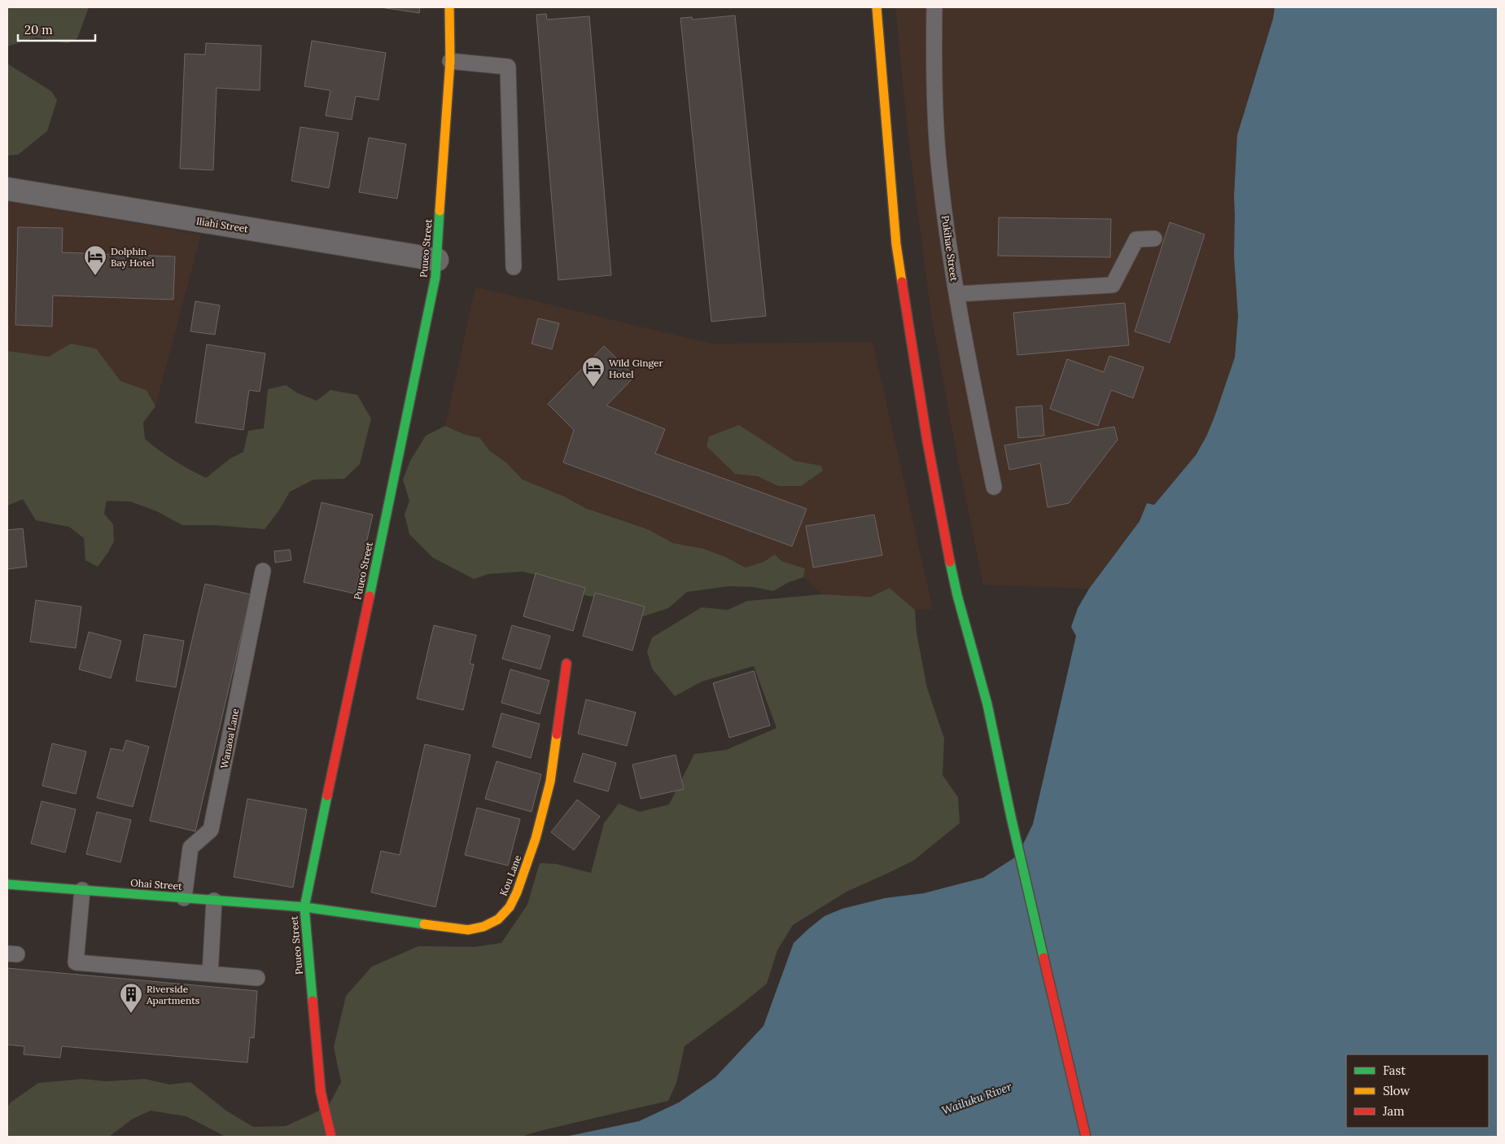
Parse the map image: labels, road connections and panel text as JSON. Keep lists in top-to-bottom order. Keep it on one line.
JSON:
{"streets":{"street":["Iliahi Street","Puueo Street","Kou Lane","Ohai Street"],"lane":["Pukihae Street","Wanaoa Lane"]},"crossings":[["Iliahi Street","Puueo Street"],["Puueo Street","Kou Lane"],["Puueo Street","Ohai Street"],["Wanaoa Lane","Ohai Street"],["Kou Lane","Ohai Street"]],"water":["Wailuku River"],"places":{"hotel":["Dolphin Bay Hotel","Wild Ginger Hotel"],"building":["Riverside Apartments"]},"legend":["Fast","Slow","Jam"],"scale_bar":"20 m"}
